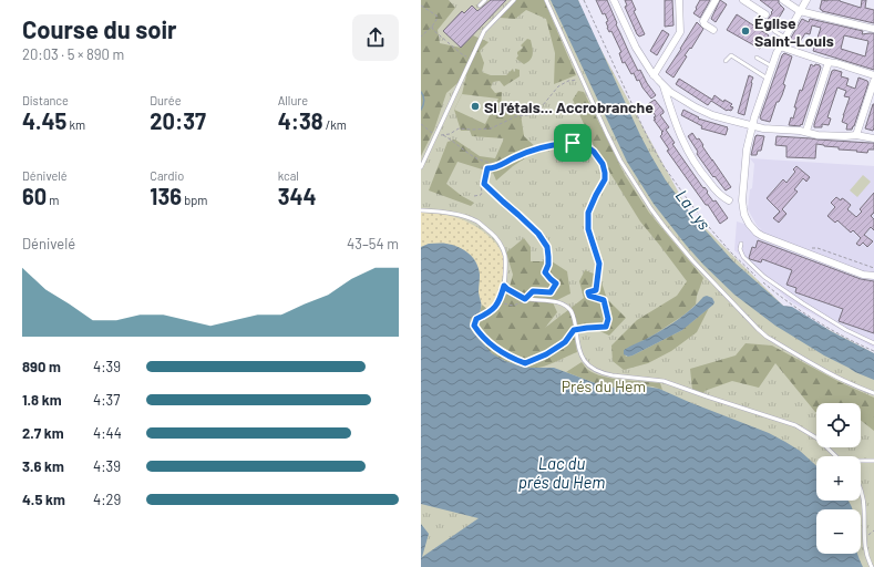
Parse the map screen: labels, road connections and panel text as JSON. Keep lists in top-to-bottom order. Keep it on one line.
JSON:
{"water":["La Lys","Lac du prés du Hem"],"parks":["Prés du Hem"],"places":["Église Saint-Louis","Si j'étais... Accrobranche"],"page":{"heading":["Course du soir","20:03 · 5 × 890 m"],"stats":[["Distance","4.45 km"],["Durée","20:37"],["Allure","4:38 /km"],["Dénivelé","60 m"],["Cardio","136 bpm"],["kcal","344"]],"chart":["Dénivelé","43–54 m"],"list":[{"name":"890 m","note":"4:39"},{"name":"1.8 km","note":"4:37"},{"name":"2.7 km","note":"4:44"},{"name":"3.6 km","note":"4:39"},{"name":"4.5 km","note":"4:29"}],"map_buttons":["+","−"]}}
